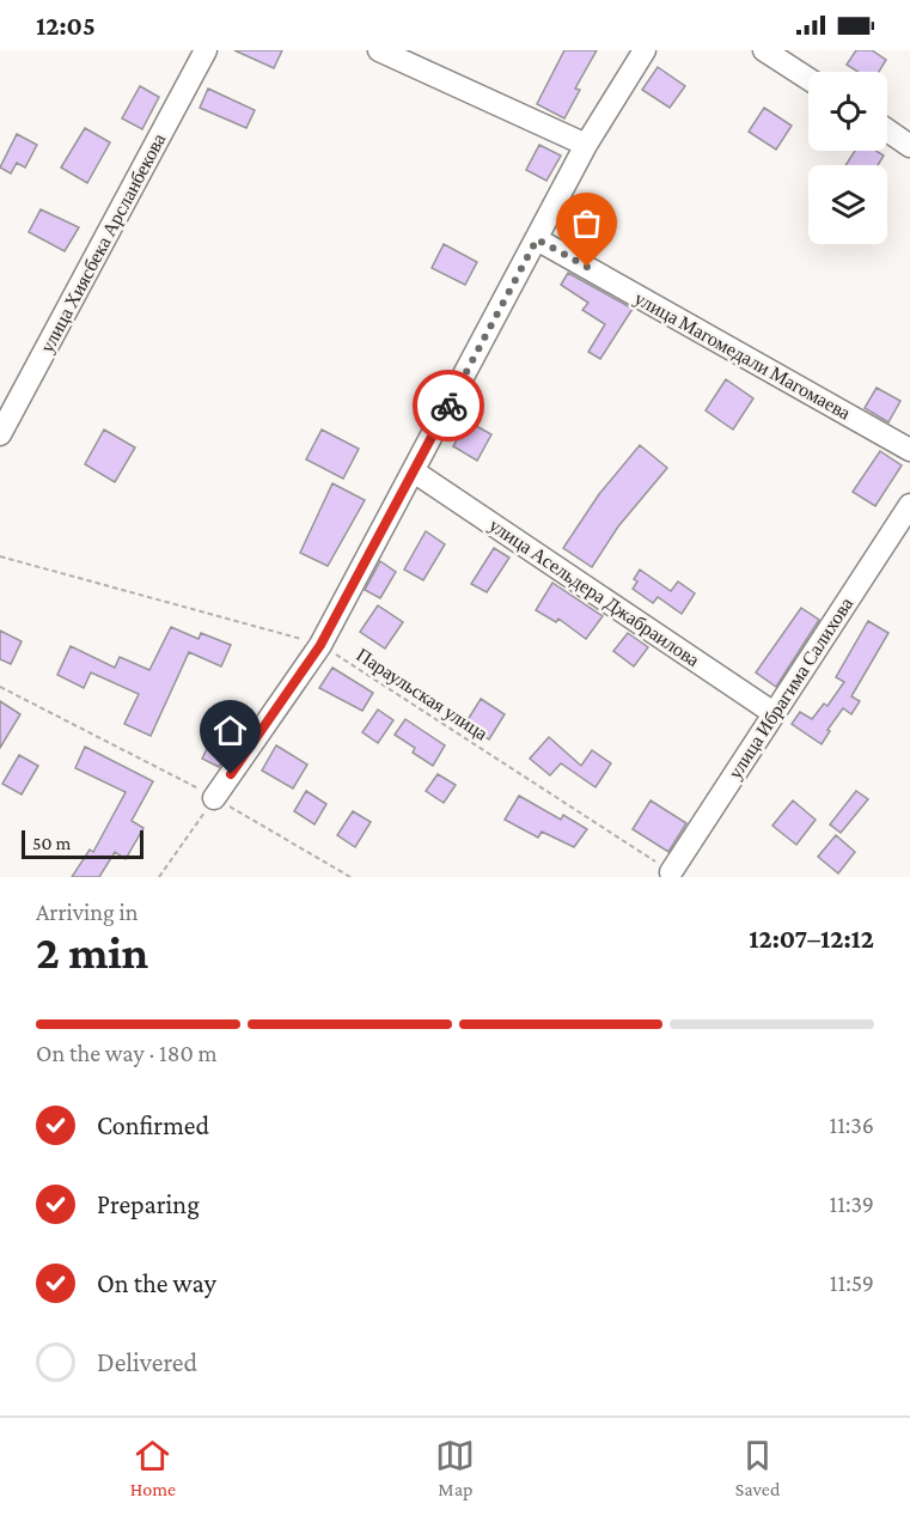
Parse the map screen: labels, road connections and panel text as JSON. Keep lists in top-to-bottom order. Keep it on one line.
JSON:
{"streets":{"street":["улица Хиясбека Арсланбекова","улица Магомедали Магомаева","улица Асельдера Джабраилова","улица Ибрагима Салихова"],"path":["Параульская улица"]},"crossings":[["улица Асельдера Джабраилова","улица Ибрагима Салихова"],["улица Ибрагима Салихова","Параульская улица"]],"scale_bar":"50 m","page":{"status":"12:05","scale":"50 m","heading":["2 min","Arriving in","12:07–12:12"],"bar":"On the way · 180 m","list":[["Confirmed","11:36"],["Preparing","11:39"],["On the way","11:59"],"Delivered"],"tabs":["Home","Map","Saved"]}}
